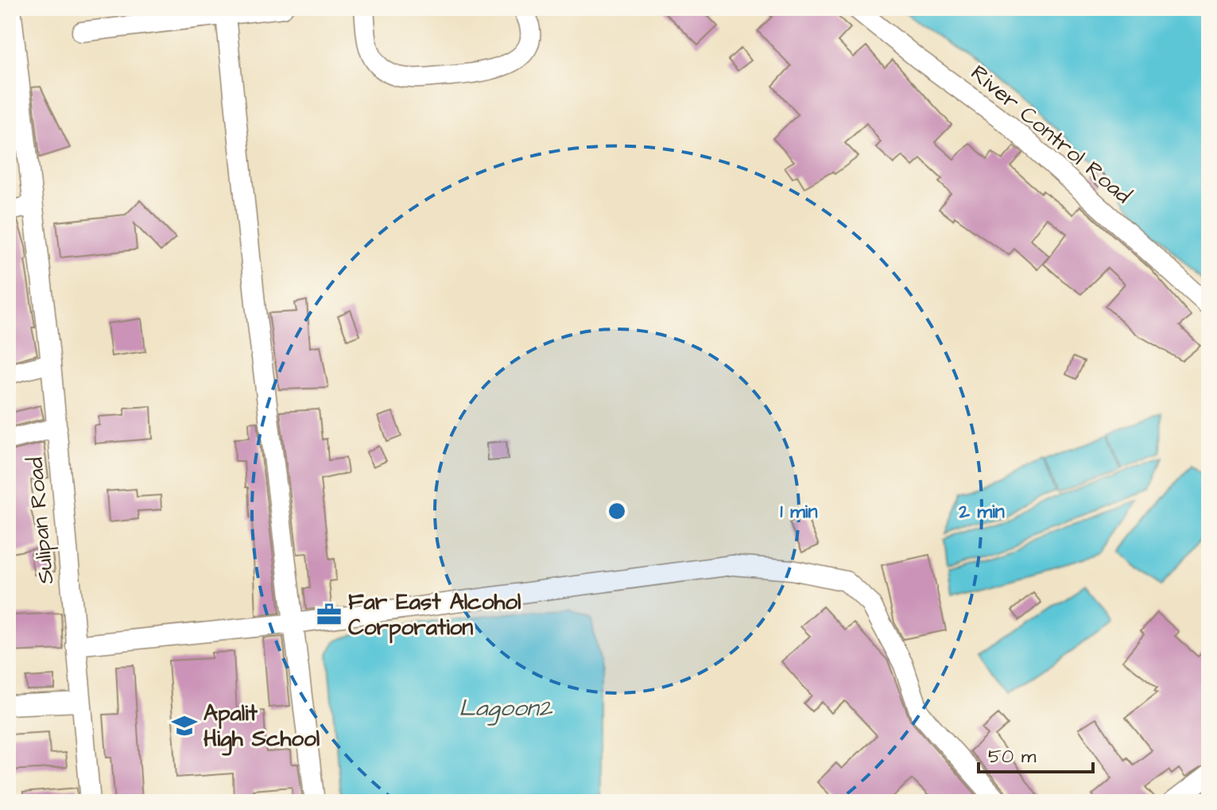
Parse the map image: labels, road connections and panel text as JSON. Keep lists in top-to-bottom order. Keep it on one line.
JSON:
{"streets":{"street":["River Control Road","Sulipan Road"]},"water":["Lagoon2"],"places":{"office":["Far East Alcohol Corporation"],"school or university":["Apalit High School"]},"scale_bar":"50 m","rings":["1 min","2 min"]}
